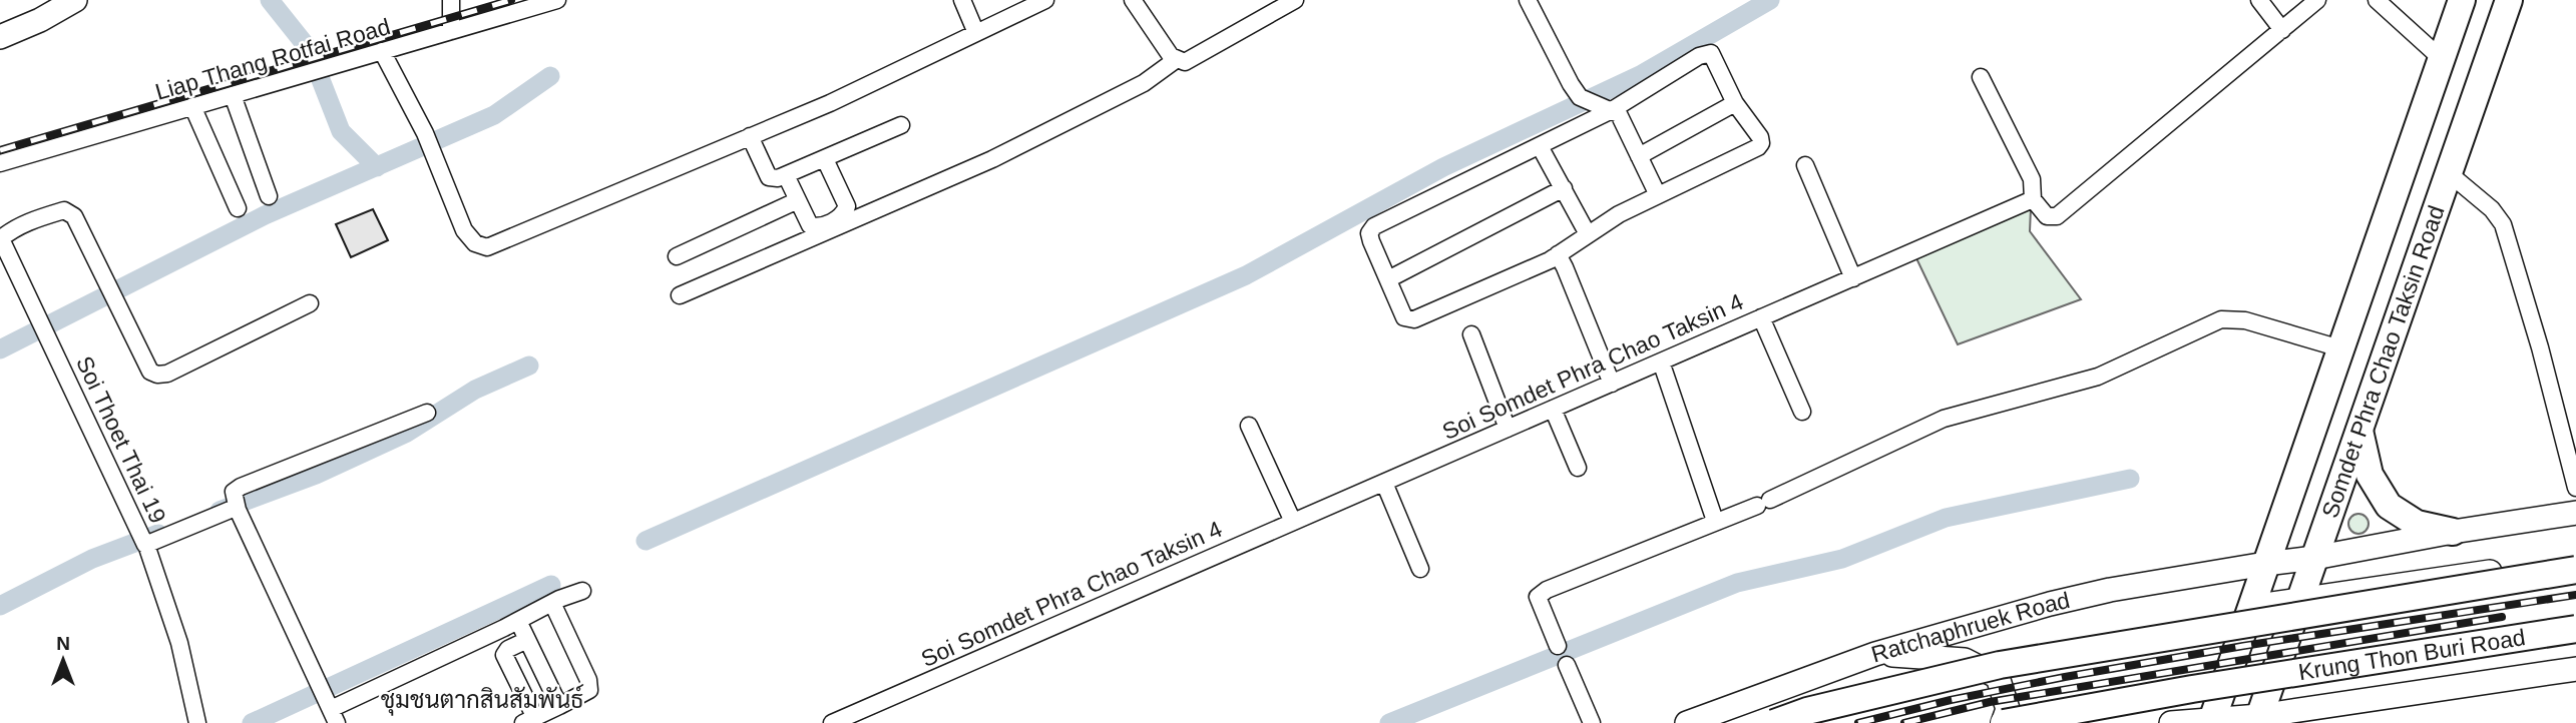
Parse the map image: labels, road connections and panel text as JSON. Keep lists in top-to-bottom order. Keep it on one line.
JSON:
{"streets":{"main road":["Somdet Phra Chao Taksin Road","Ratchaphruek Road","Krung Thon Buri Road"],"street":["Liap Thang Rotfai Road","Soi Somdet Phra Chao Taksin 4","Soi Thoet Thai 19"]},"crossings":[["Somdet Phra Chao Taksin Road","Ratchaphruek Road"],["Somdet Phra Chao Taksin Road","Krung Thon Buri Road"]],"districts":["ชุมชนตากสินสัมพันธ์"],"north":"top"}
